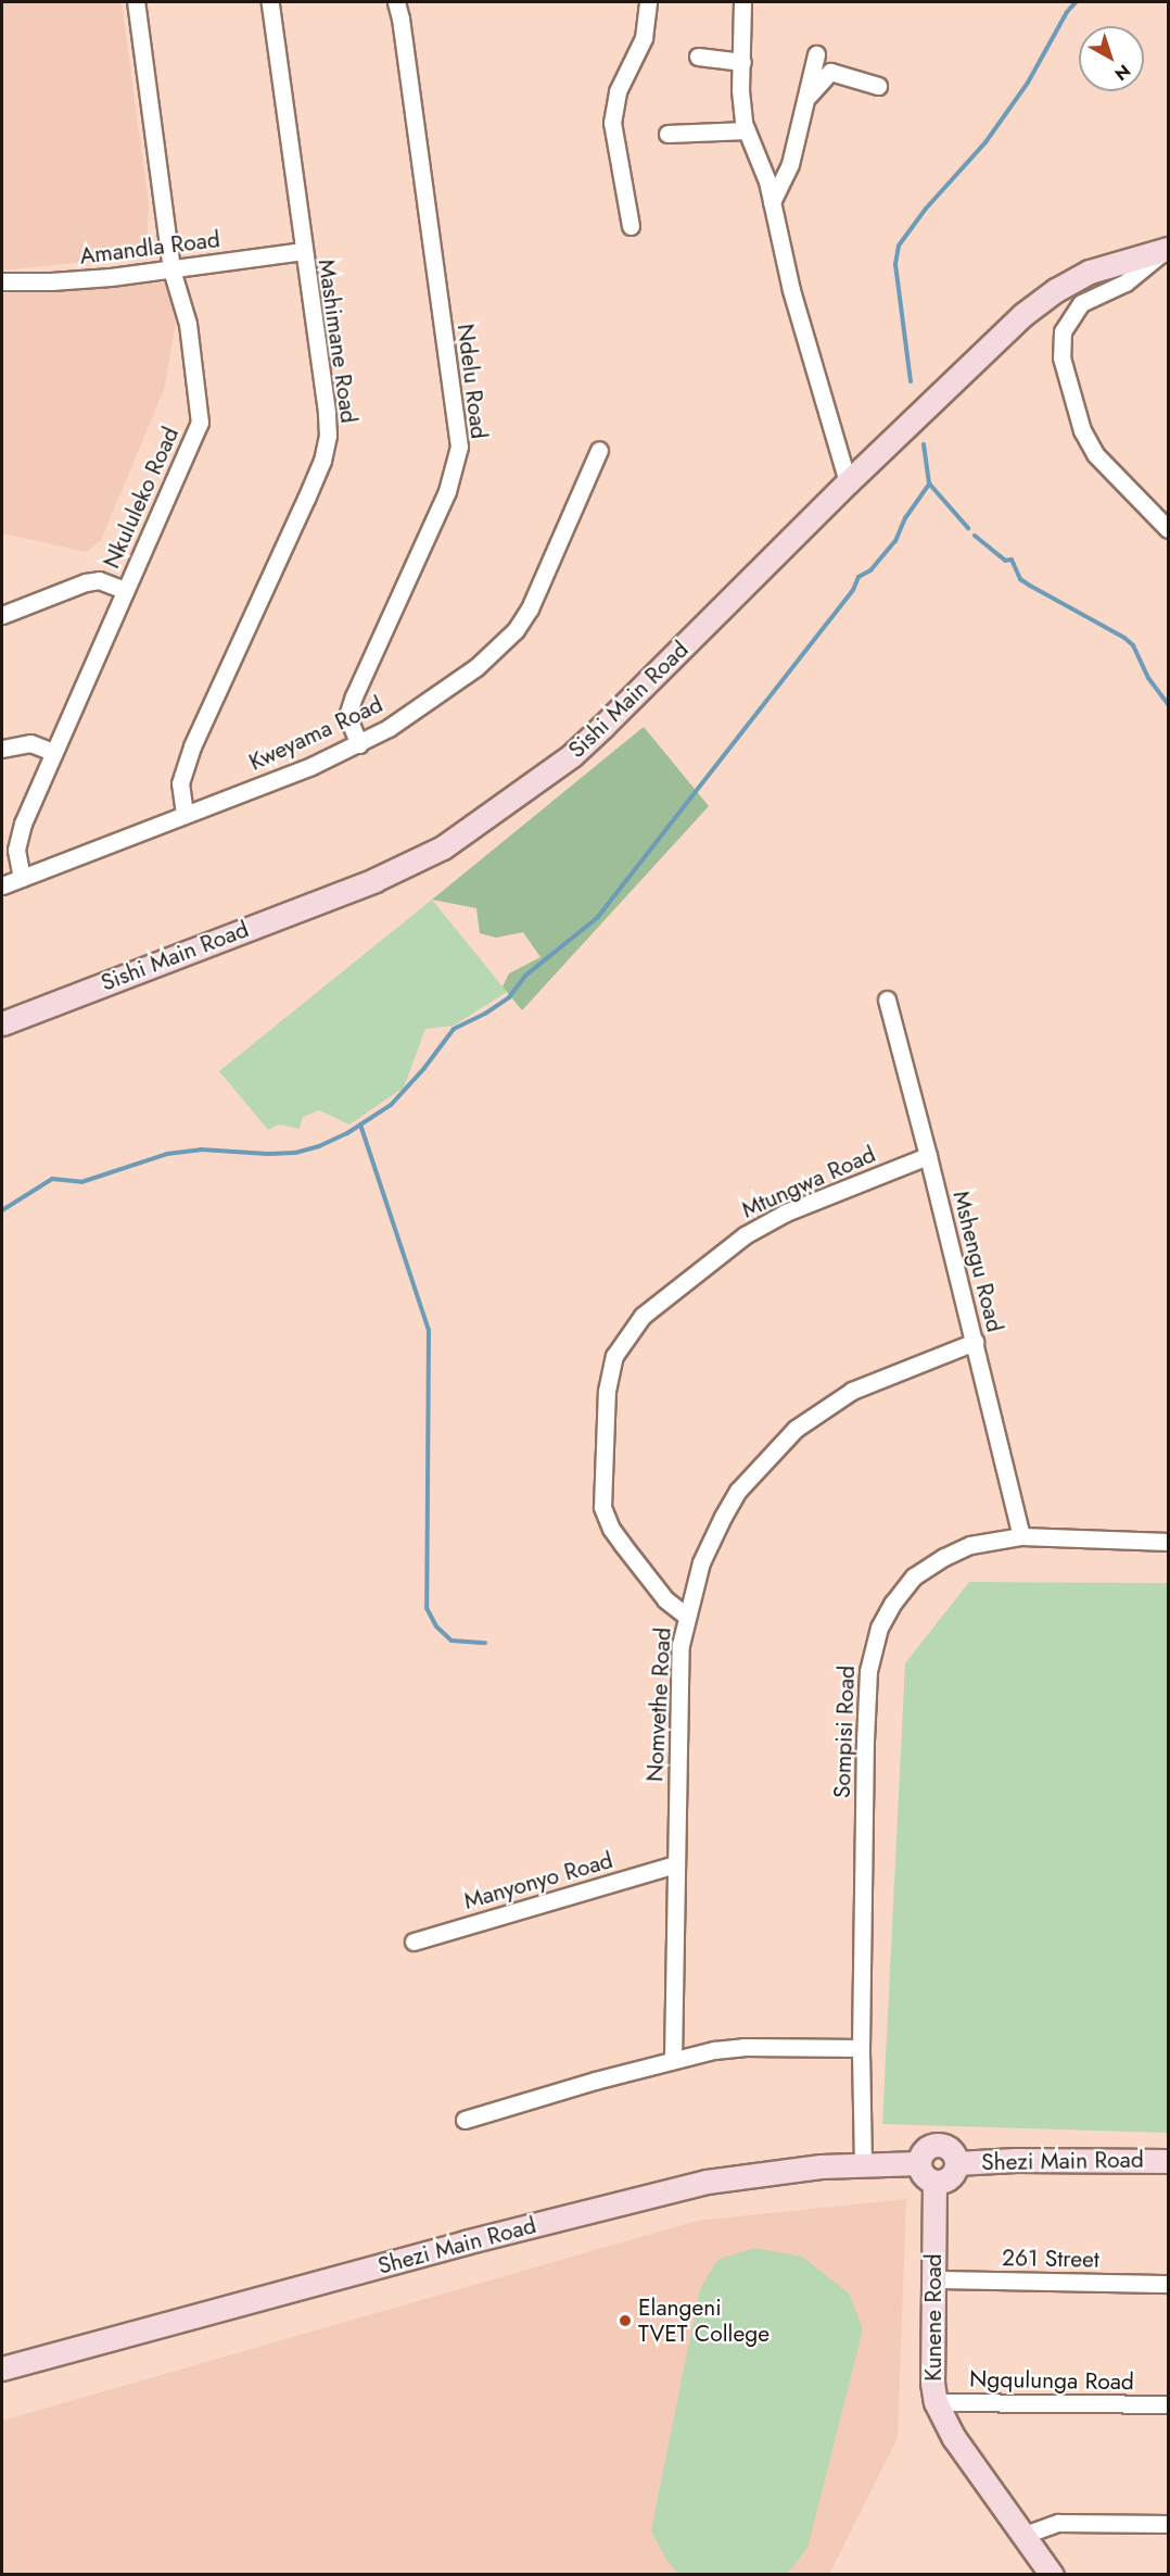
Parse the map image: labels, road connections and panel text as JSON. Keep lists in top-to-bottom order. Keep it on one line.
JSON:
{"streets":{"street":["Amandla Road","Mashimane Road","Ndelu Road","Nkululeko Road","Sishi Main Road","Kweyama Road","Mtungwa Road","Mshengu Road","Nomvethe Road","Sompisi Road","Manyonyo Road","Shezi Main Road","261 Street","Kunene Road","Ngqulunga Road"]},"crossings":[["Amandla Road","Mashimane Road"],["Amandla Road","Nkululeko Road"],["Mashimane Road","Kweyama Road"],["Ndelu Road","Kweyama Road"],["Nkululeko Road","Kweyama Road"],["Mtungwa Road","Mshengu Road"],["Mtungwa Road","Nomvethe Road"],["Mshengu Road","Nomvethe Road"],["Mshengu Road","Sompisi Road"],["Nomvethe Road","Manyonyo Road"],["Sompisi Road","Shezi Main Road"],["Shezi Main Road","Kunene Road"],["261 Street","Kunene Road"],["Kunene Road","Ngqulunga Road"]],"places":["Elangeni TVET College"],"north":"bottom right"}
